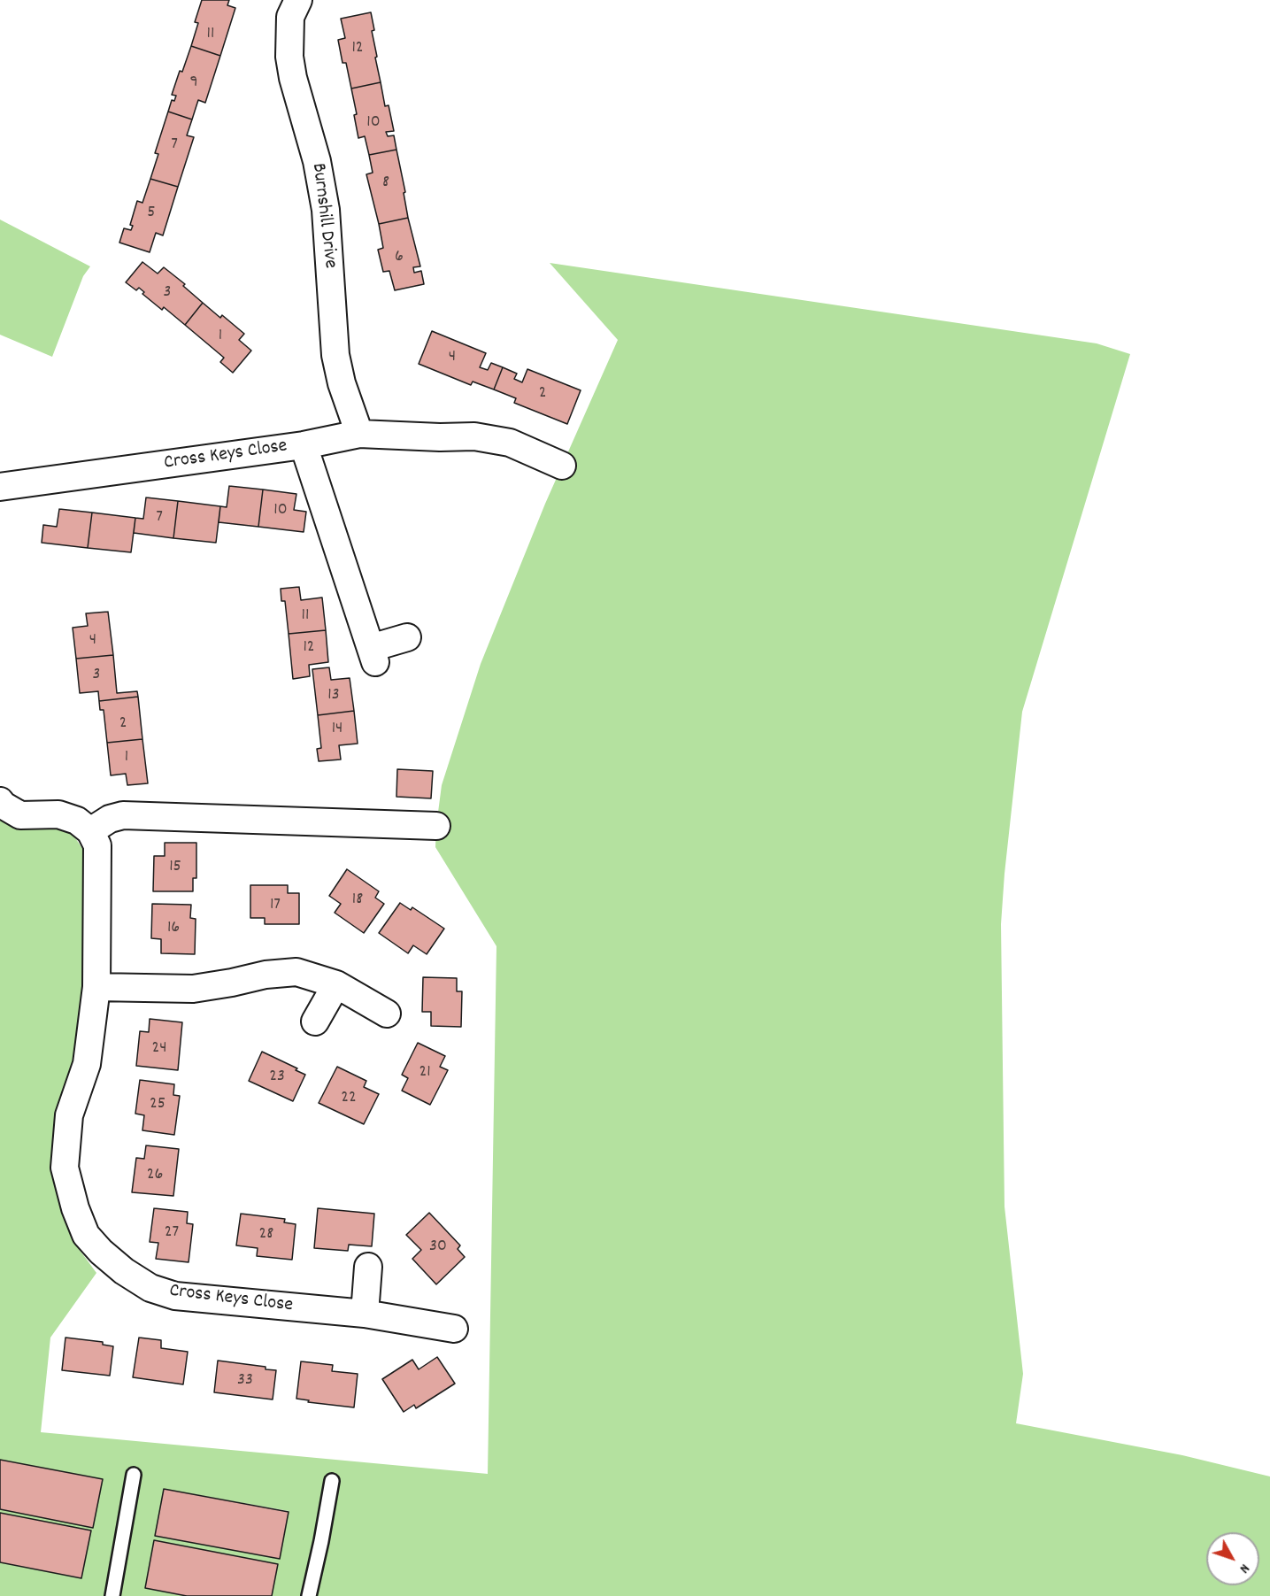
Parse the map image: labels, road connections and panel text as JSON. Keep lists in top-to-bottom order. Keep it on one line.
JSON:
{"streets":{"street":["Burnshill Drive","Cross Keys Close"]},"house_numbers":["11","12","9","10","7","8","5","6","3","1","4","2","10","7","11","4","12","3","13","2","14","1","15","18","17","16","24","21","23","22","25","26","27","28","30","33"],"north":"bottom right"}
